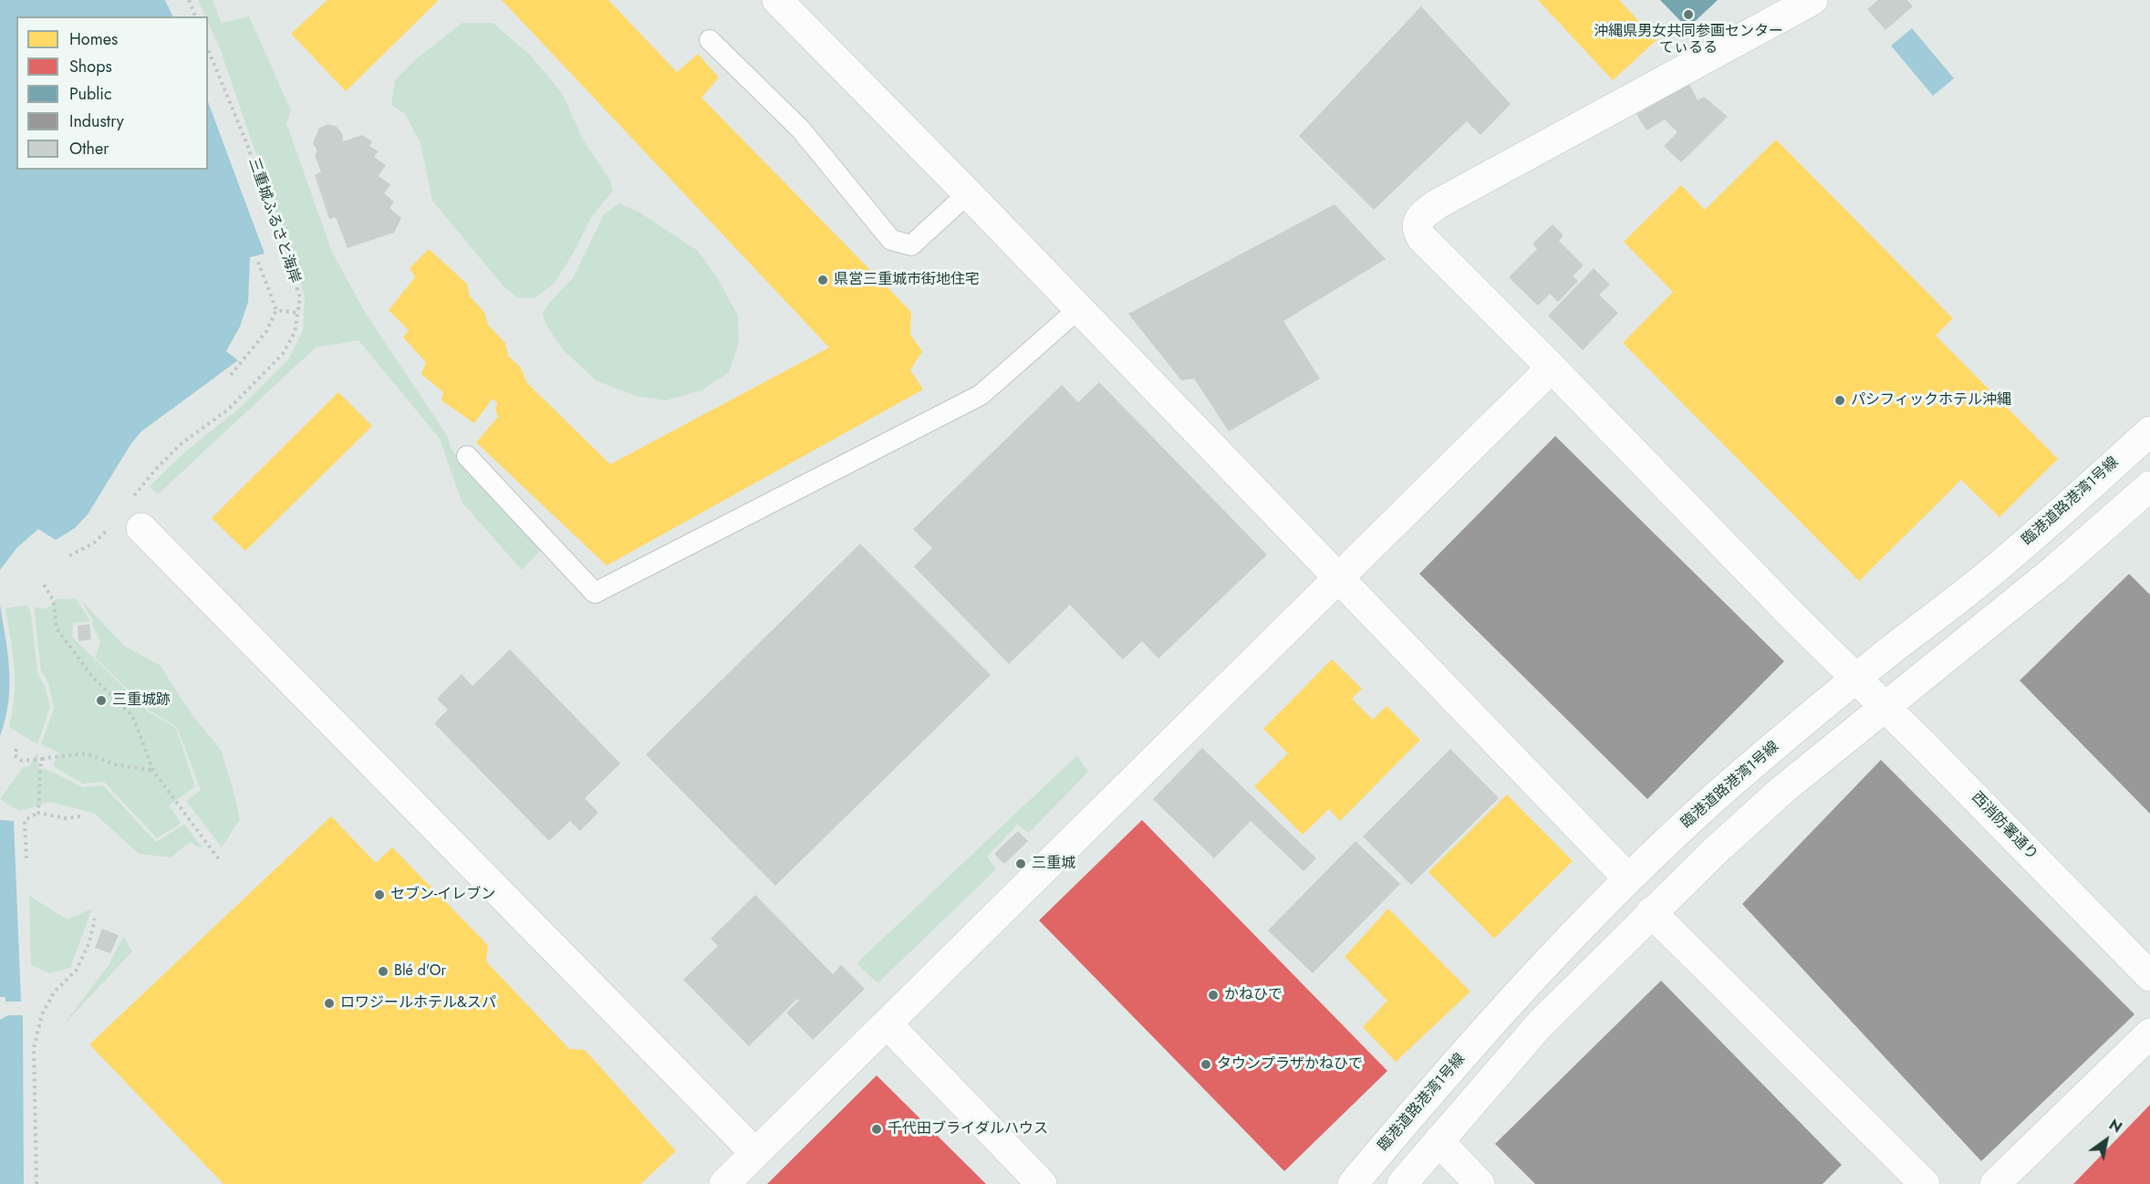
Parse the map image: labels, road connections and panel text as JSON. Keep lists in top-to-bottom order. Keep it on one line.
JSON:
{"streets":{"street":["臨港道路港湾1号線","西消防署通り"],"path":["三重城ふるさと海岸"]},"crossings":[["臨港道路港湾1号線","西消防署通り"]],"places":["沖縄県男女共同参画センター てぃるる","県営三重城市街地住宅","パシフィックホテル沖縄","三重城跡","三重城","セブン-イレブン","Blé d'Or","かねひで","ロワジールホテル&スパ","タウンプラザかねひで","千代田ブライダルハウス"],"legend":["Homes","Shops","Public","Industry","Other"],"north":"top right"}
